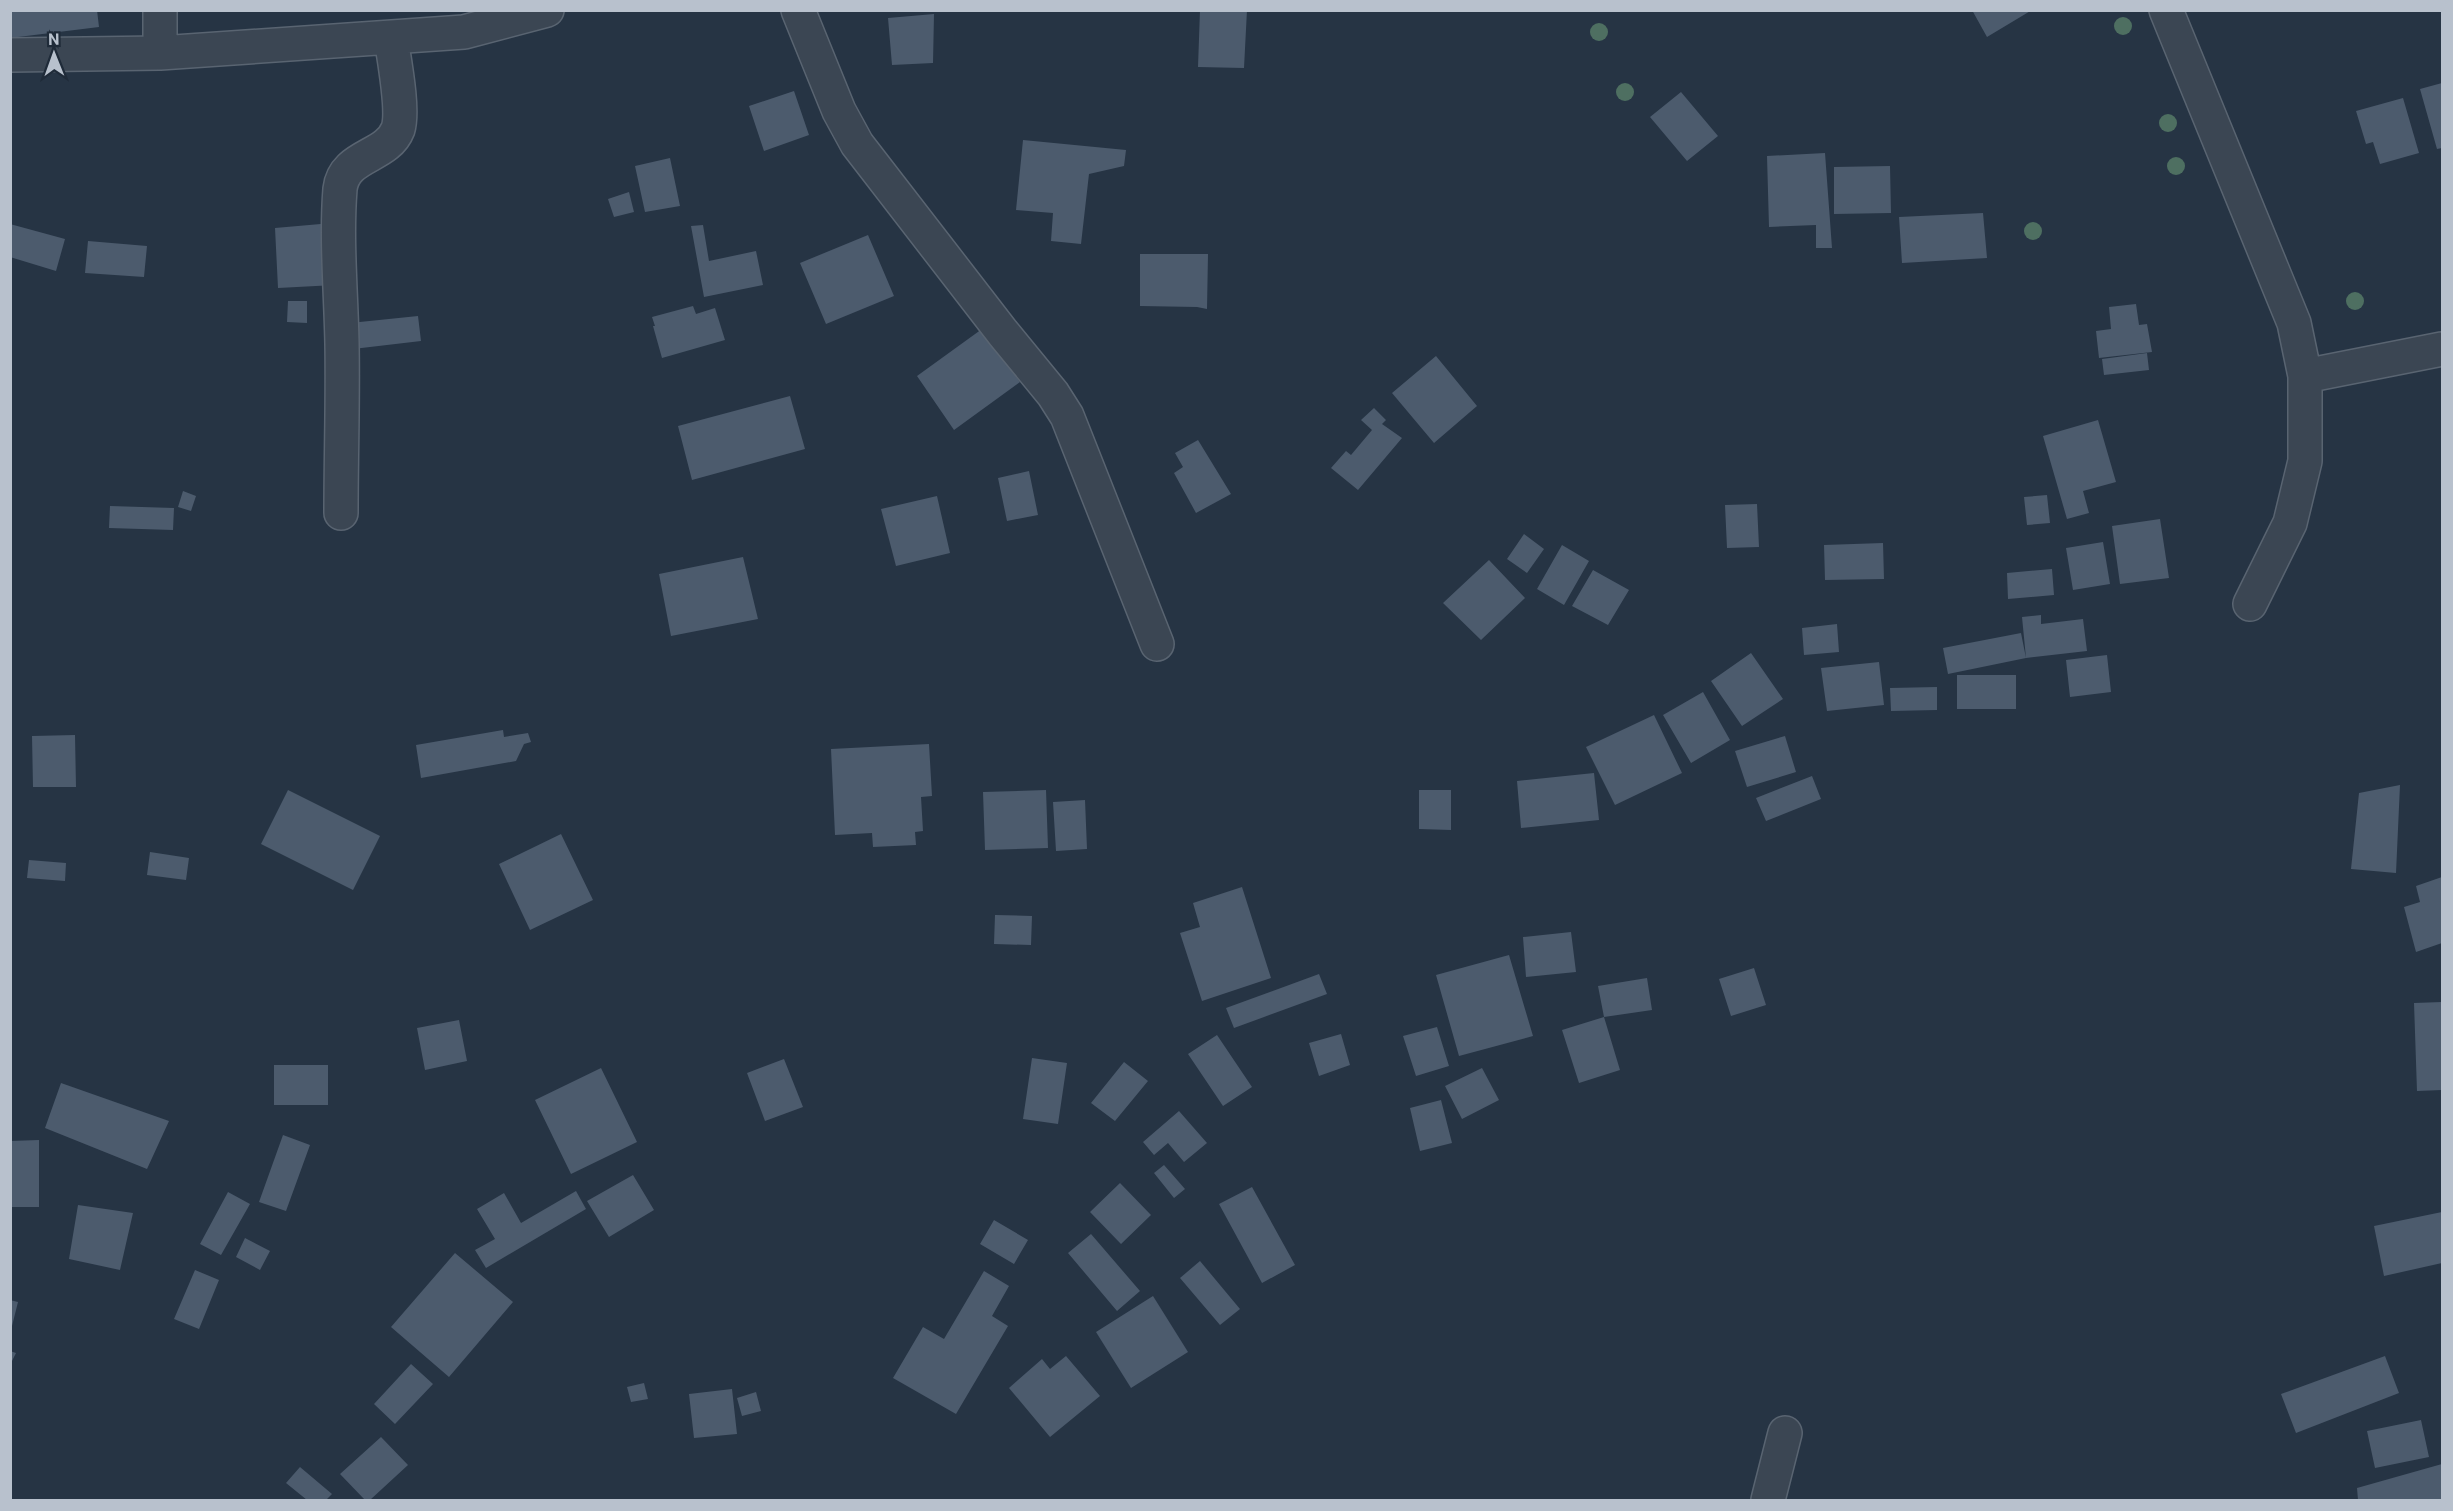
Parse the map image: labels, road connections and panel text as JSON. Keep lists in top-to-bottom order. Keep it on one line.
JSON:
{"north":"top"}
